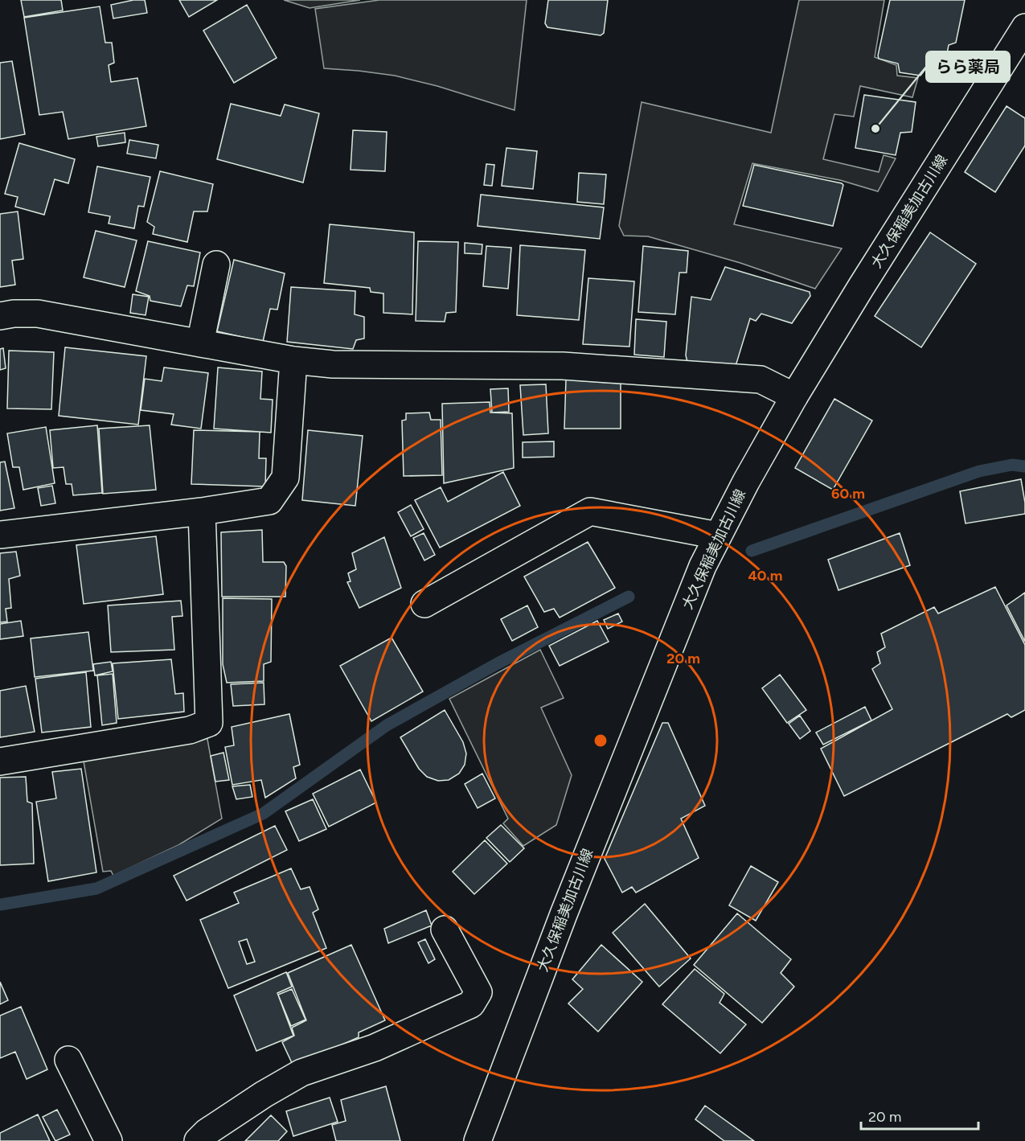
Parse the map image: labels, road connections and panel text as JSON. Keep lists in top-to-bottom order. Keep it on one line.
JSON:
{"streets":{"street":["大久保稲美加古川線"]},"places":["らら薬局"],"scale_bar":"20 m","rings":["60 m","40 m","20 m"]}
